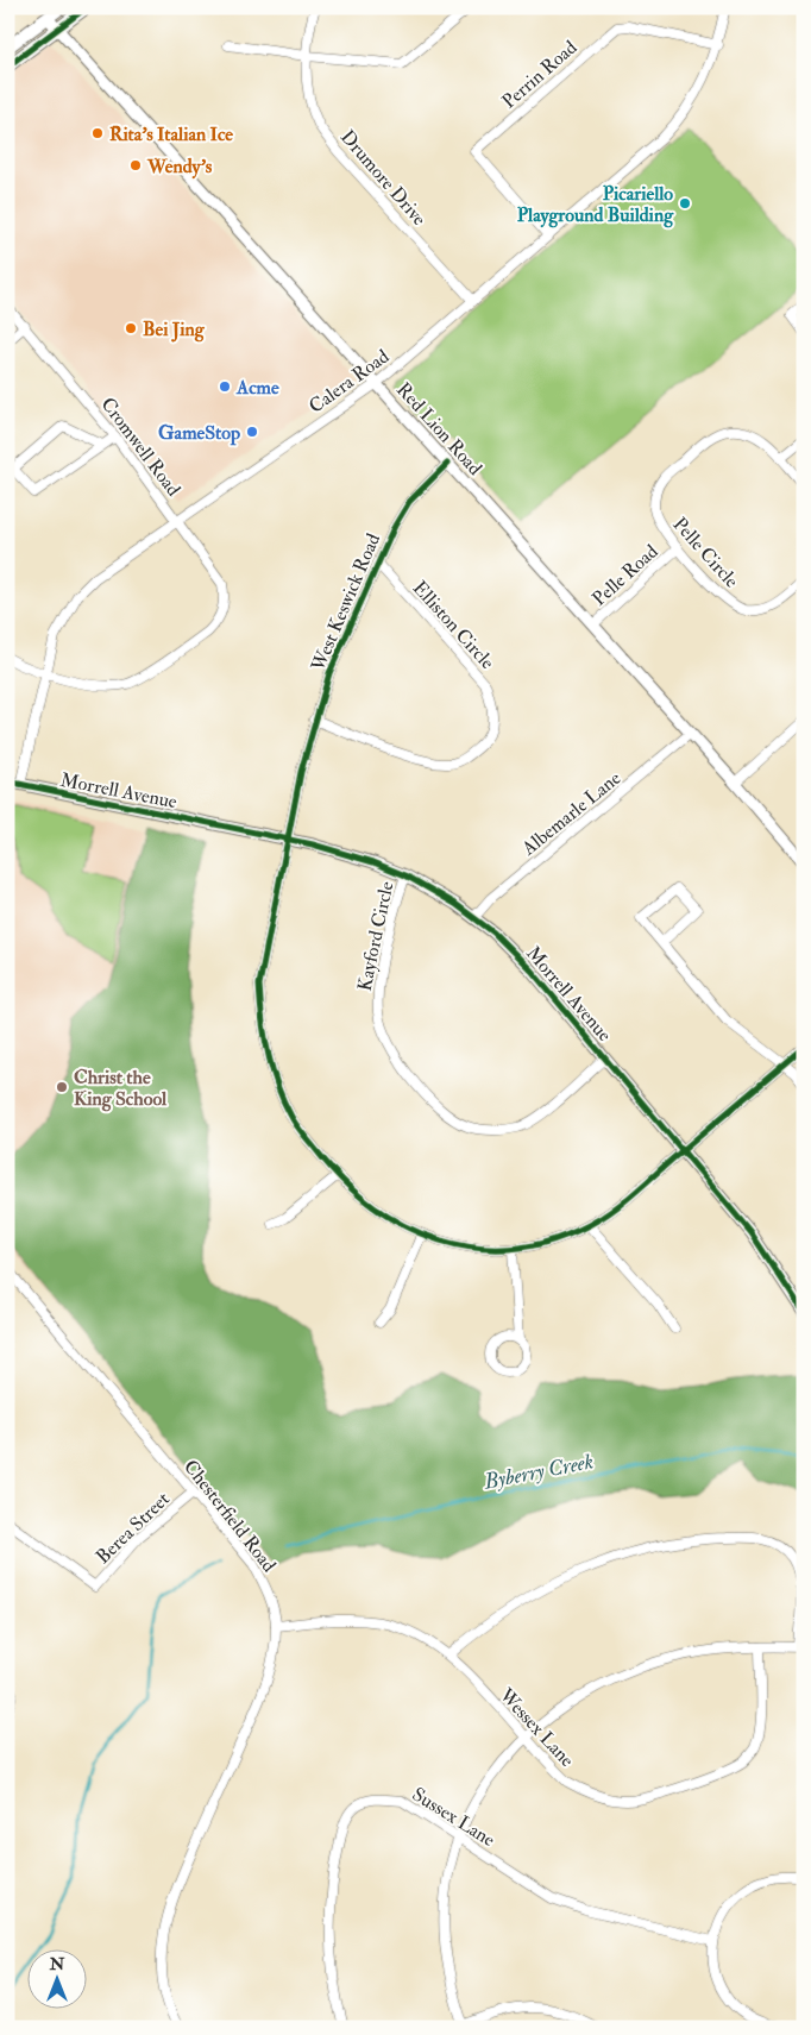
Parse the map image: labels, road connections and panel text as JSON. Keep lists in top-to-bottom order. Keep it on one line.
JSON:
{"streets":{"street":["Perrin Road","Drumore Drive","Calera Road","Red Lion Road","Cromwell Road","Pelle Circle","Pelle Road","West Keswick Road","Elliston Circle","Morrell Avenue","Albemarle Lane","Kayford Circle","Chesterfield Road","Berea Street","Wessex Lane","Sussex Lane"]},"crossings":[["Perrin Road","Calera Road"],["Drumore Drive","Calera Road"],["Calera Road","Red Lion Road"],["Calera Road","Cromwell Road"],["Calera Road","Morrell Avenue"],["Red Lion Road","Pelle Road"],["Red Lion Road","West Keswick Road"],["Red Lion Road","Albemarle Lane"],["Pelle Circle","Pelle Road"],["West Keswick Road","Elliston Circle"],["West Keswick Road","Morrell Avenue"],["Morrell Avenue","Albemarle Lane"],["Morrell Avenue","Kayford Circle"],["Chesterfield Road","Berea Street"],["Chesterfield Road","Wessex Lane"]],"water":["Byberry Creek"],"places":["Rita's Italian Ice","Wendy's","Picariello Playground Building","Bei Jing","Acme","GameStop","Christ the King School"],"north":"top"}
